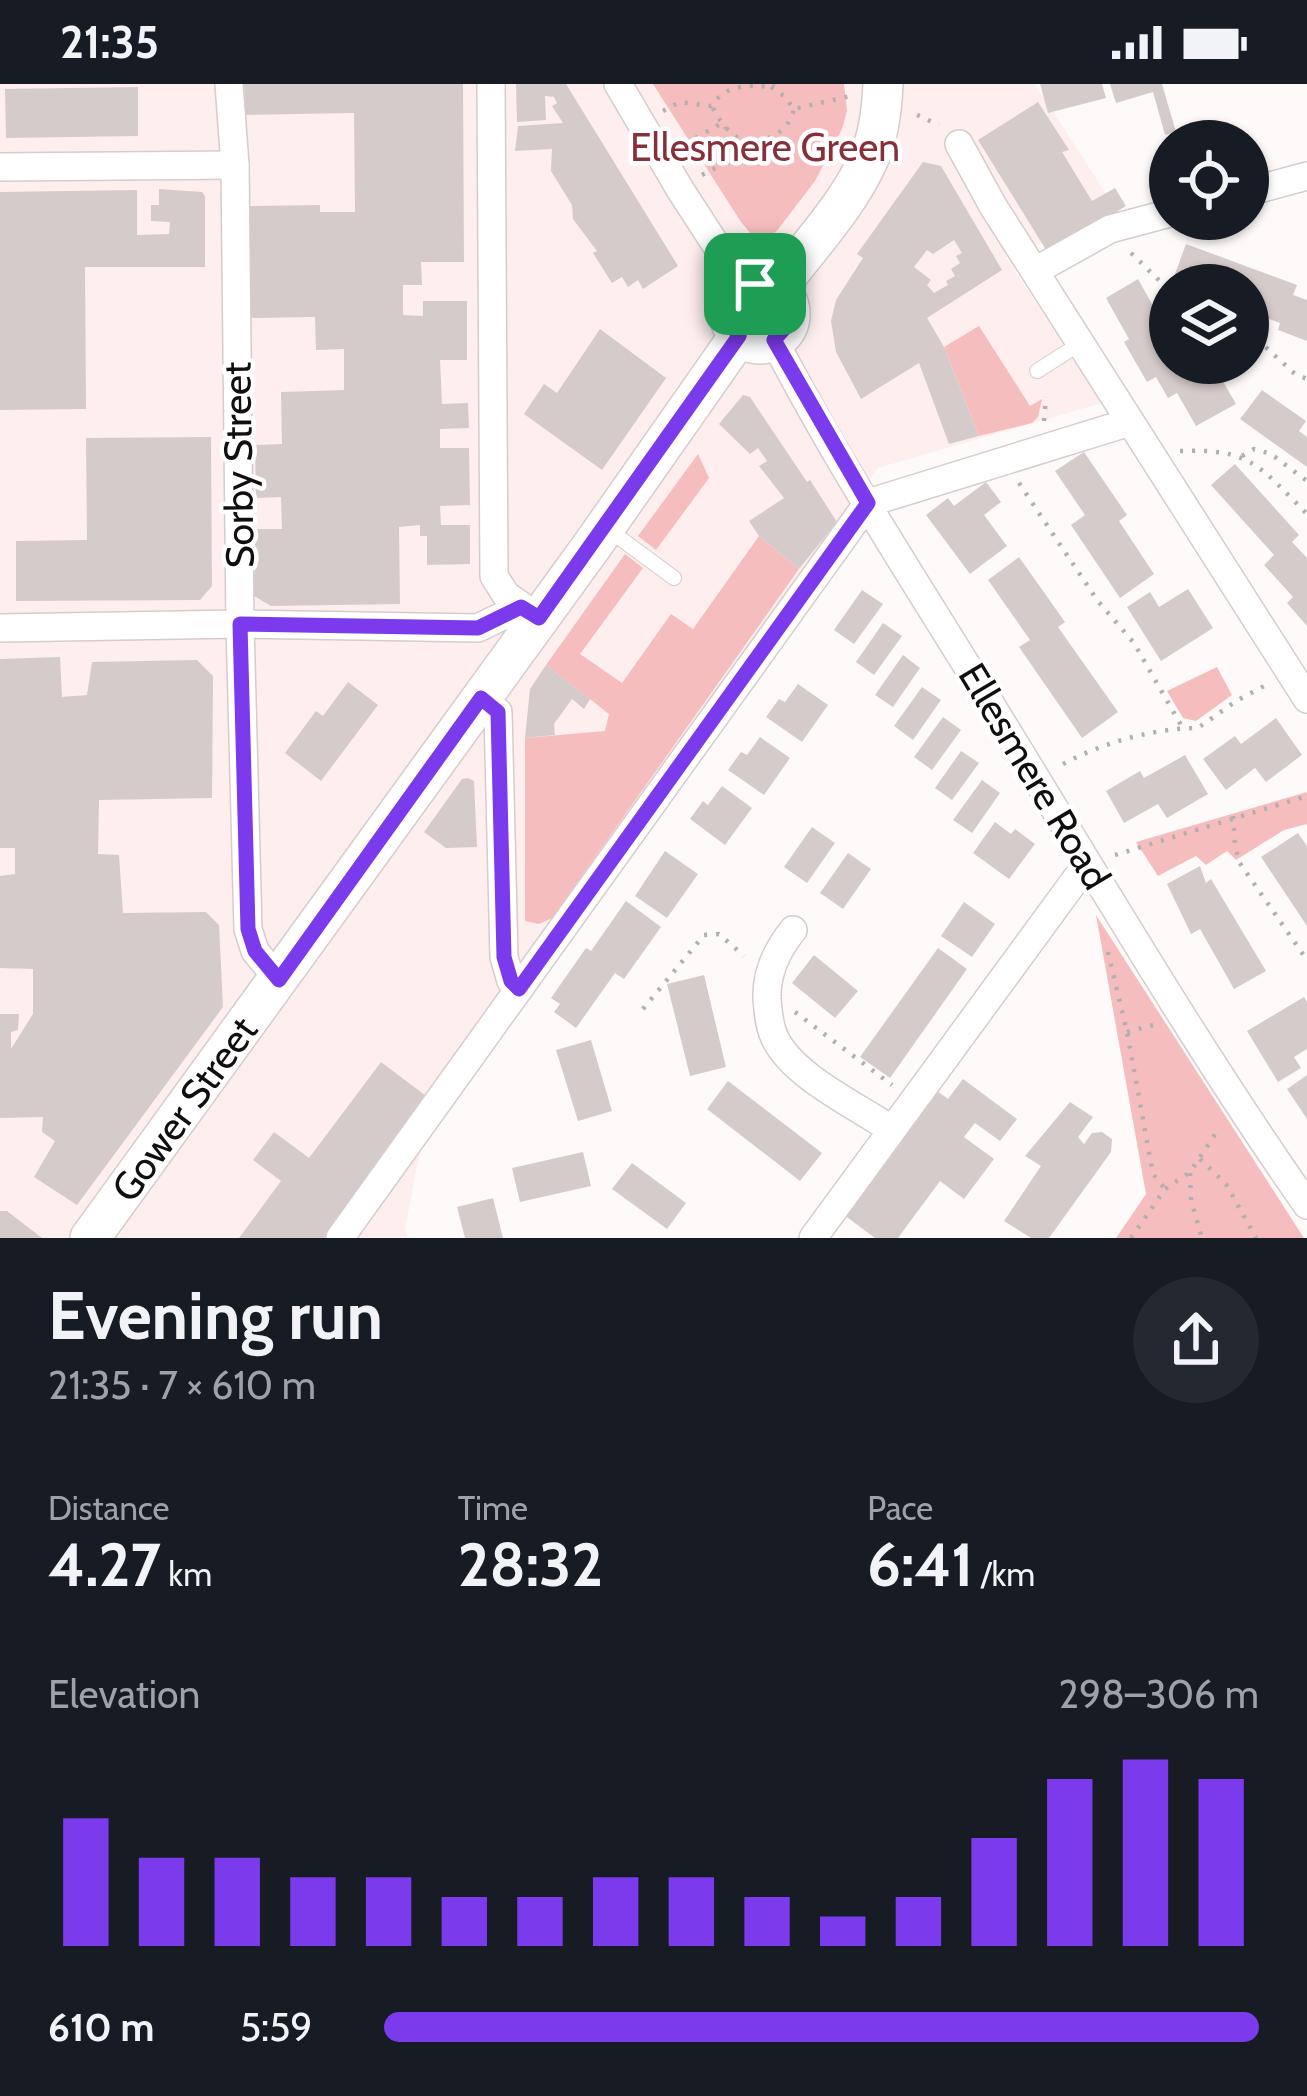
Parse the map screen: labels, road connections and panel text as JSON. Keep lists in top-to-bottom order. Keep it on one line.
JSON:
{"streets":{"main road":["Gower Street"],"street":["Sorby Street","Ellesmere Road"]},"crossings":[["Sorby Street","Gower Street"],["Ellesmere Road","Gower Street"]],"parks":["Ellesmere Green"],"page":{"status":"21:35","heading":["Evening run","21:35 · 7 × 610 m"],"stats":[["Distance","4.27 km"],["Time","28:32"],["Pace","6:41 /km"]],"chart":["Elevation","298–306 m"],"list":[{"name":"610 m","note":"5:59"}]}}
